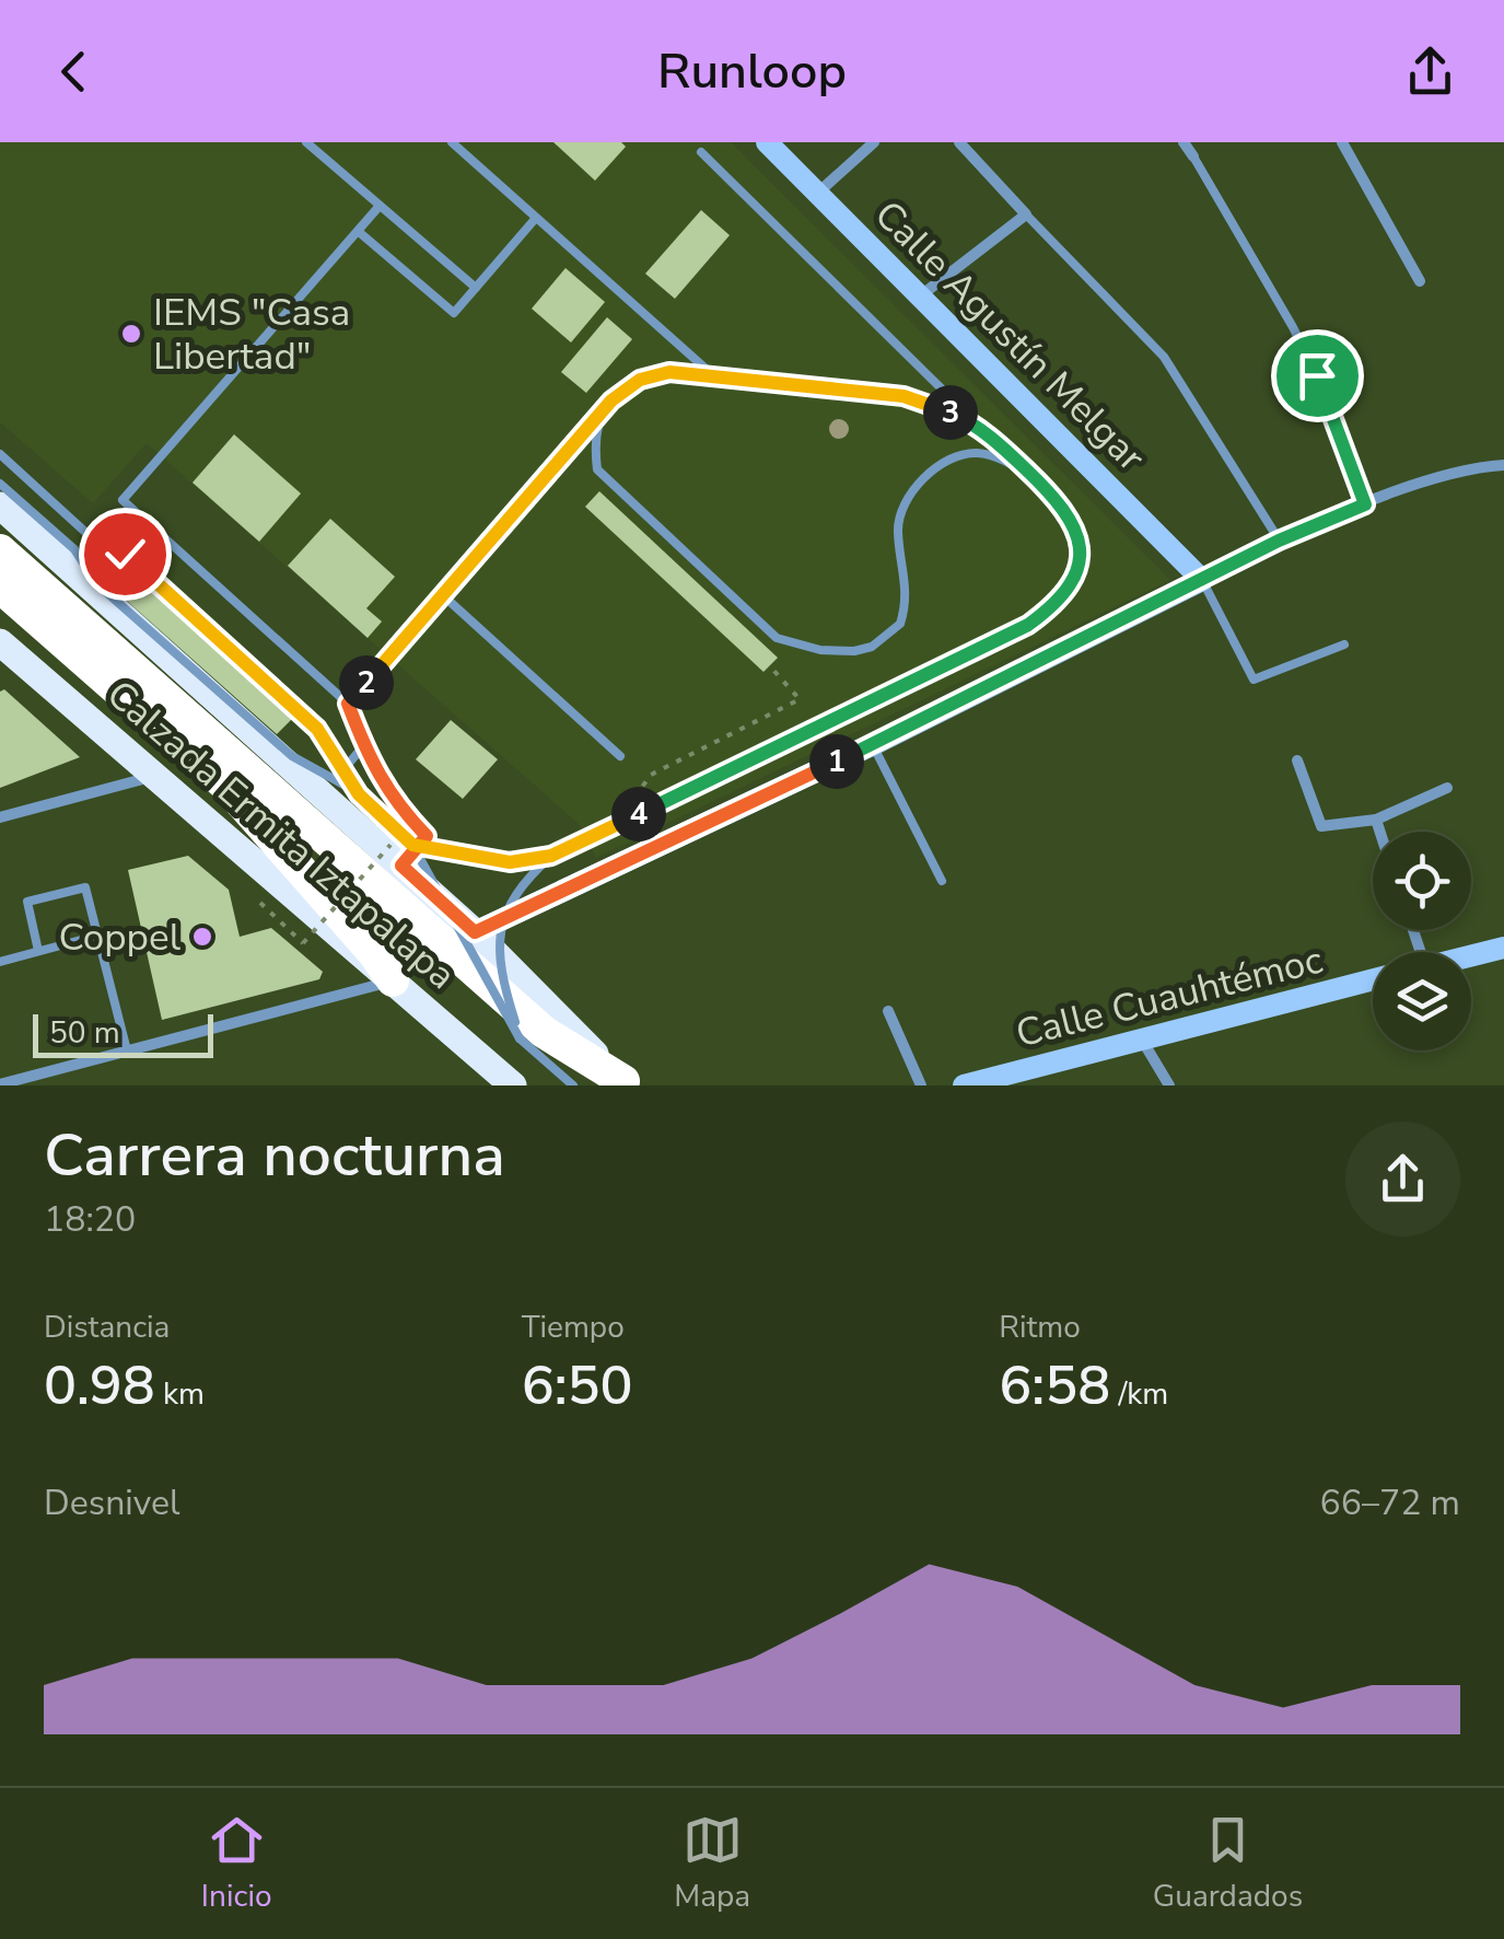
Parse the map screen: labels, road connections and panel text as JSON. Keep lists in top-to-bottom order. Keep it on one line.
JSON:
{"streets":{"main road":["Calzada Ermita Iztapalapa"],"street":["Calle Agustín Melgar","Calle Cuauhtémoc"]},"places":["IEMS \"Casa Libertad\"","Coppel"],"scale_bar":"50 m","page":{"header":"Runloop","pins":["3","2","1","4"],"scale":"50 m","heading":["Carrera nocturna","18:20"],"stats":[["Distancia","0.98 km"],["Tiempo","6:50"],["Ritmo","6:58 /km"]],"chart":["Desnivel","66–72 m"],"tabs":["Inicio","Mapa","Guardados"]}}
